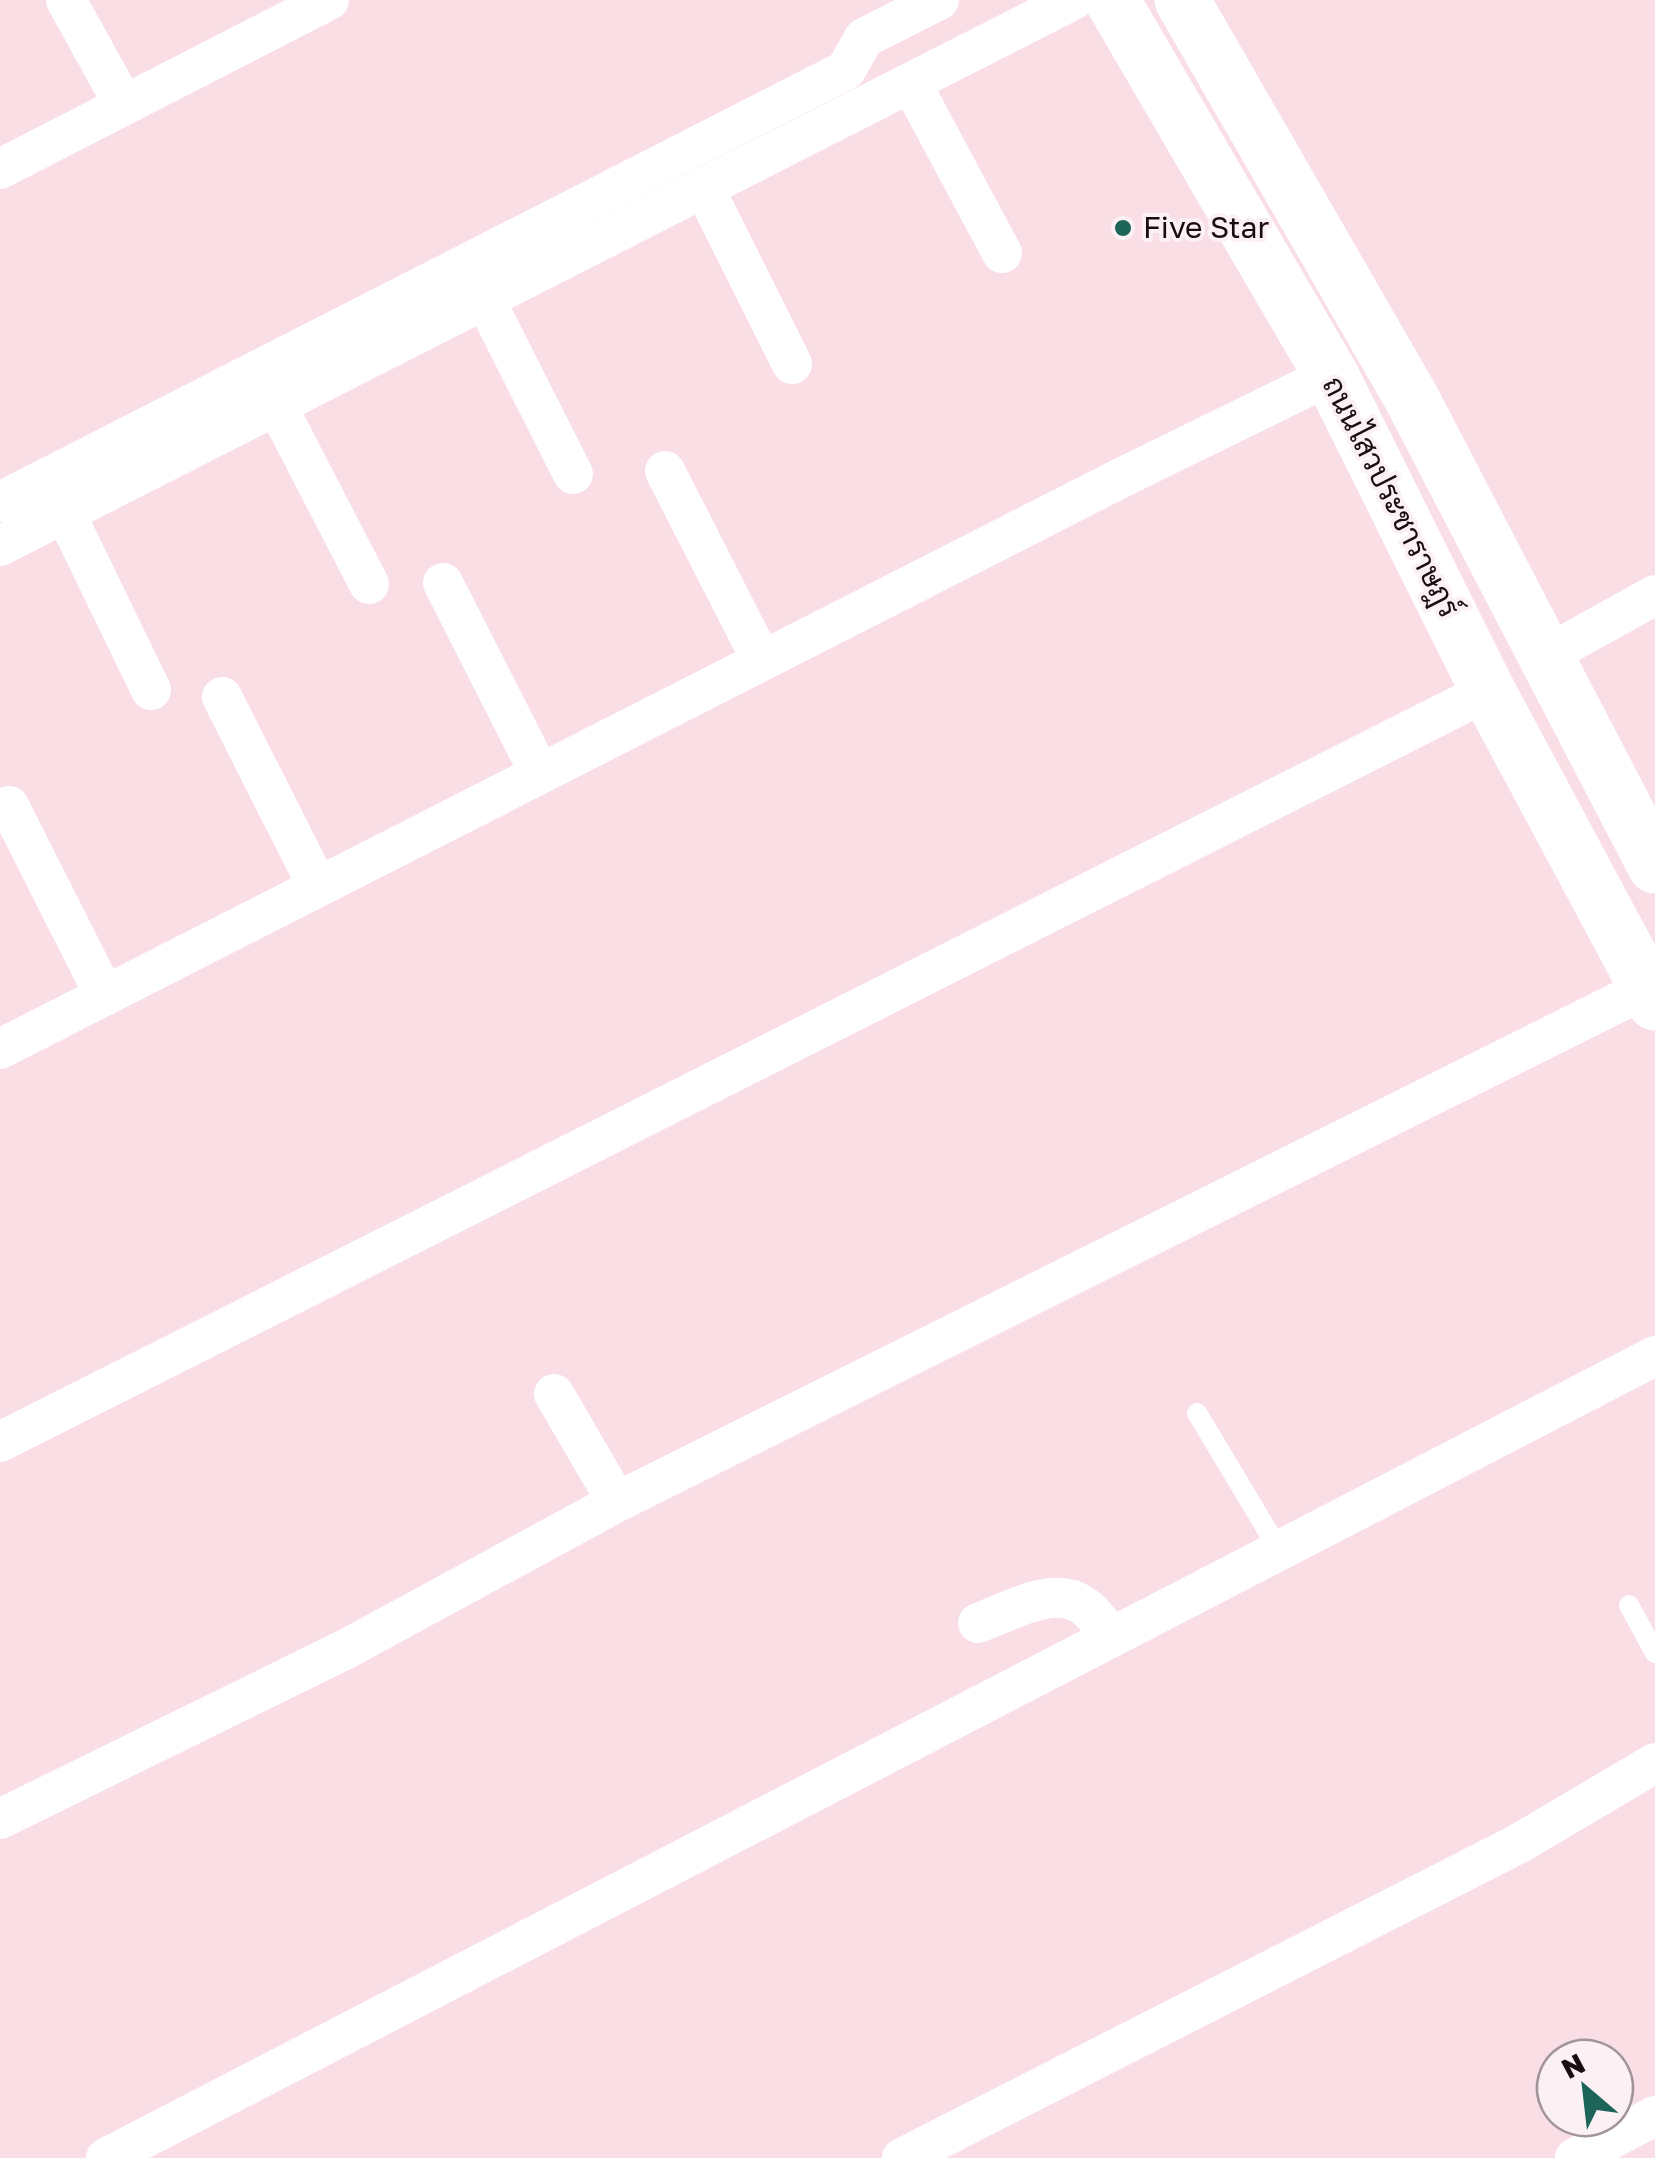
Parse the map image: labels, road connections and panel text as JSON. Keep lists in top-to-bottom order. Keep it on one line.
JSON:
{"streets":{"main road":["ถนนไสวประชาราษฎร์"]},"places":["Five Star"],"north":"top left"}
